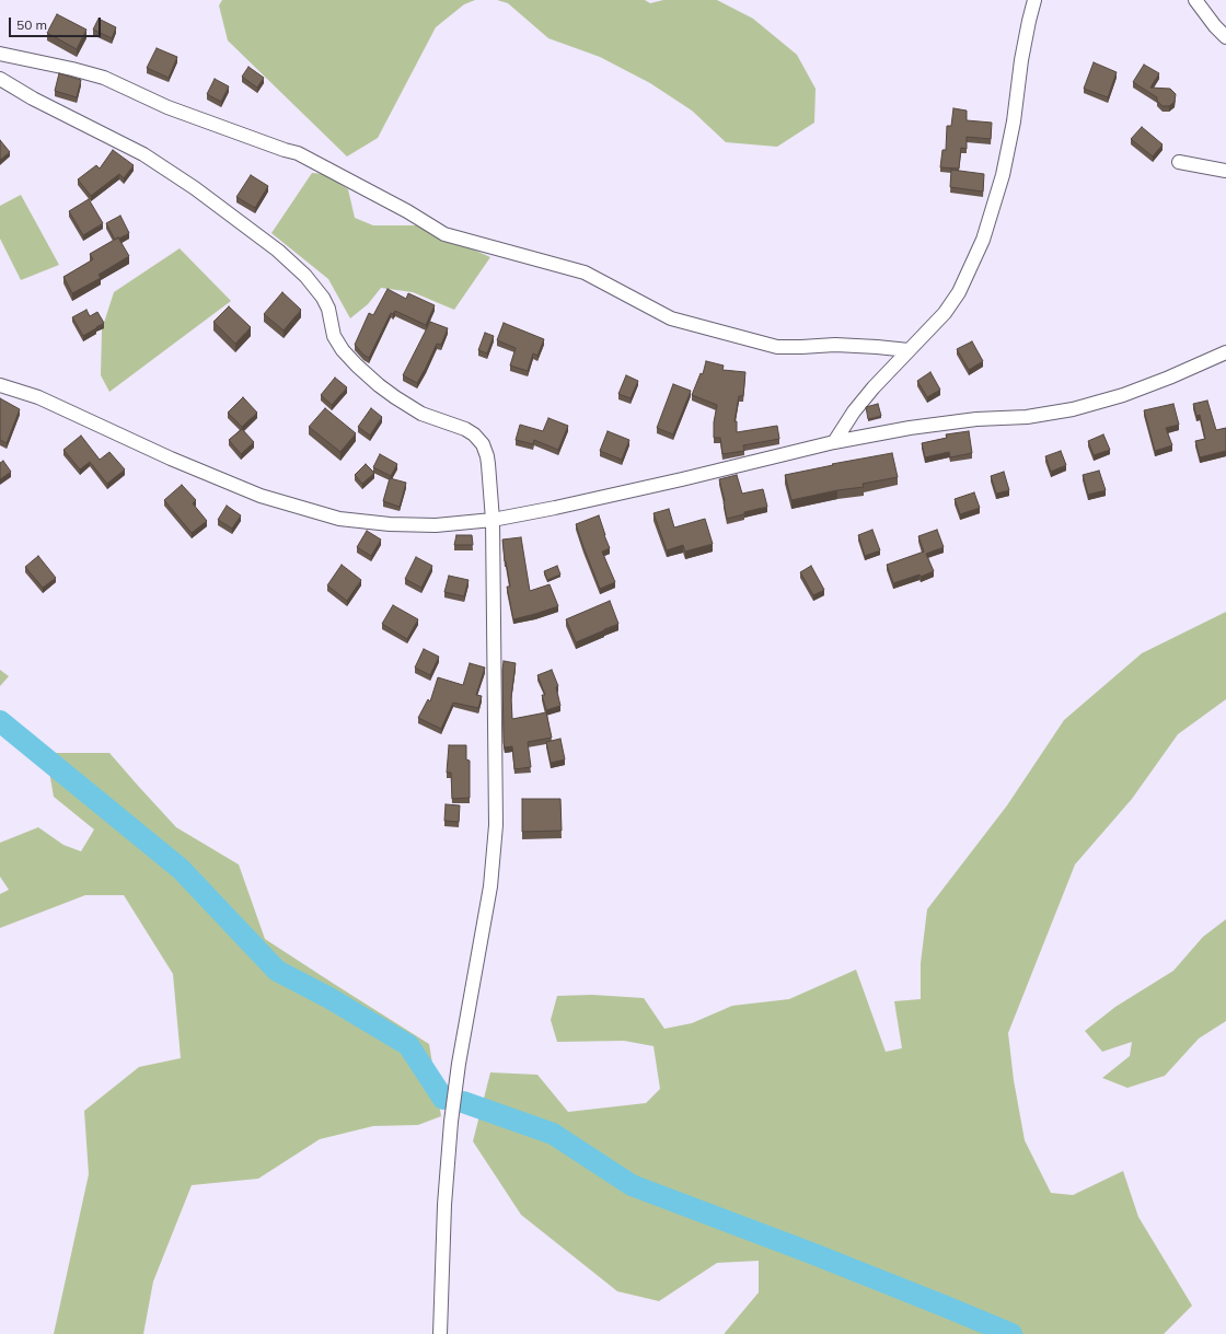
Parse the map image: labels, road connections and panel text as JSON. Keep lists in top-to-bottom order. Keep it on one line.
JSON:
{"scale_bar":"50 m"}
